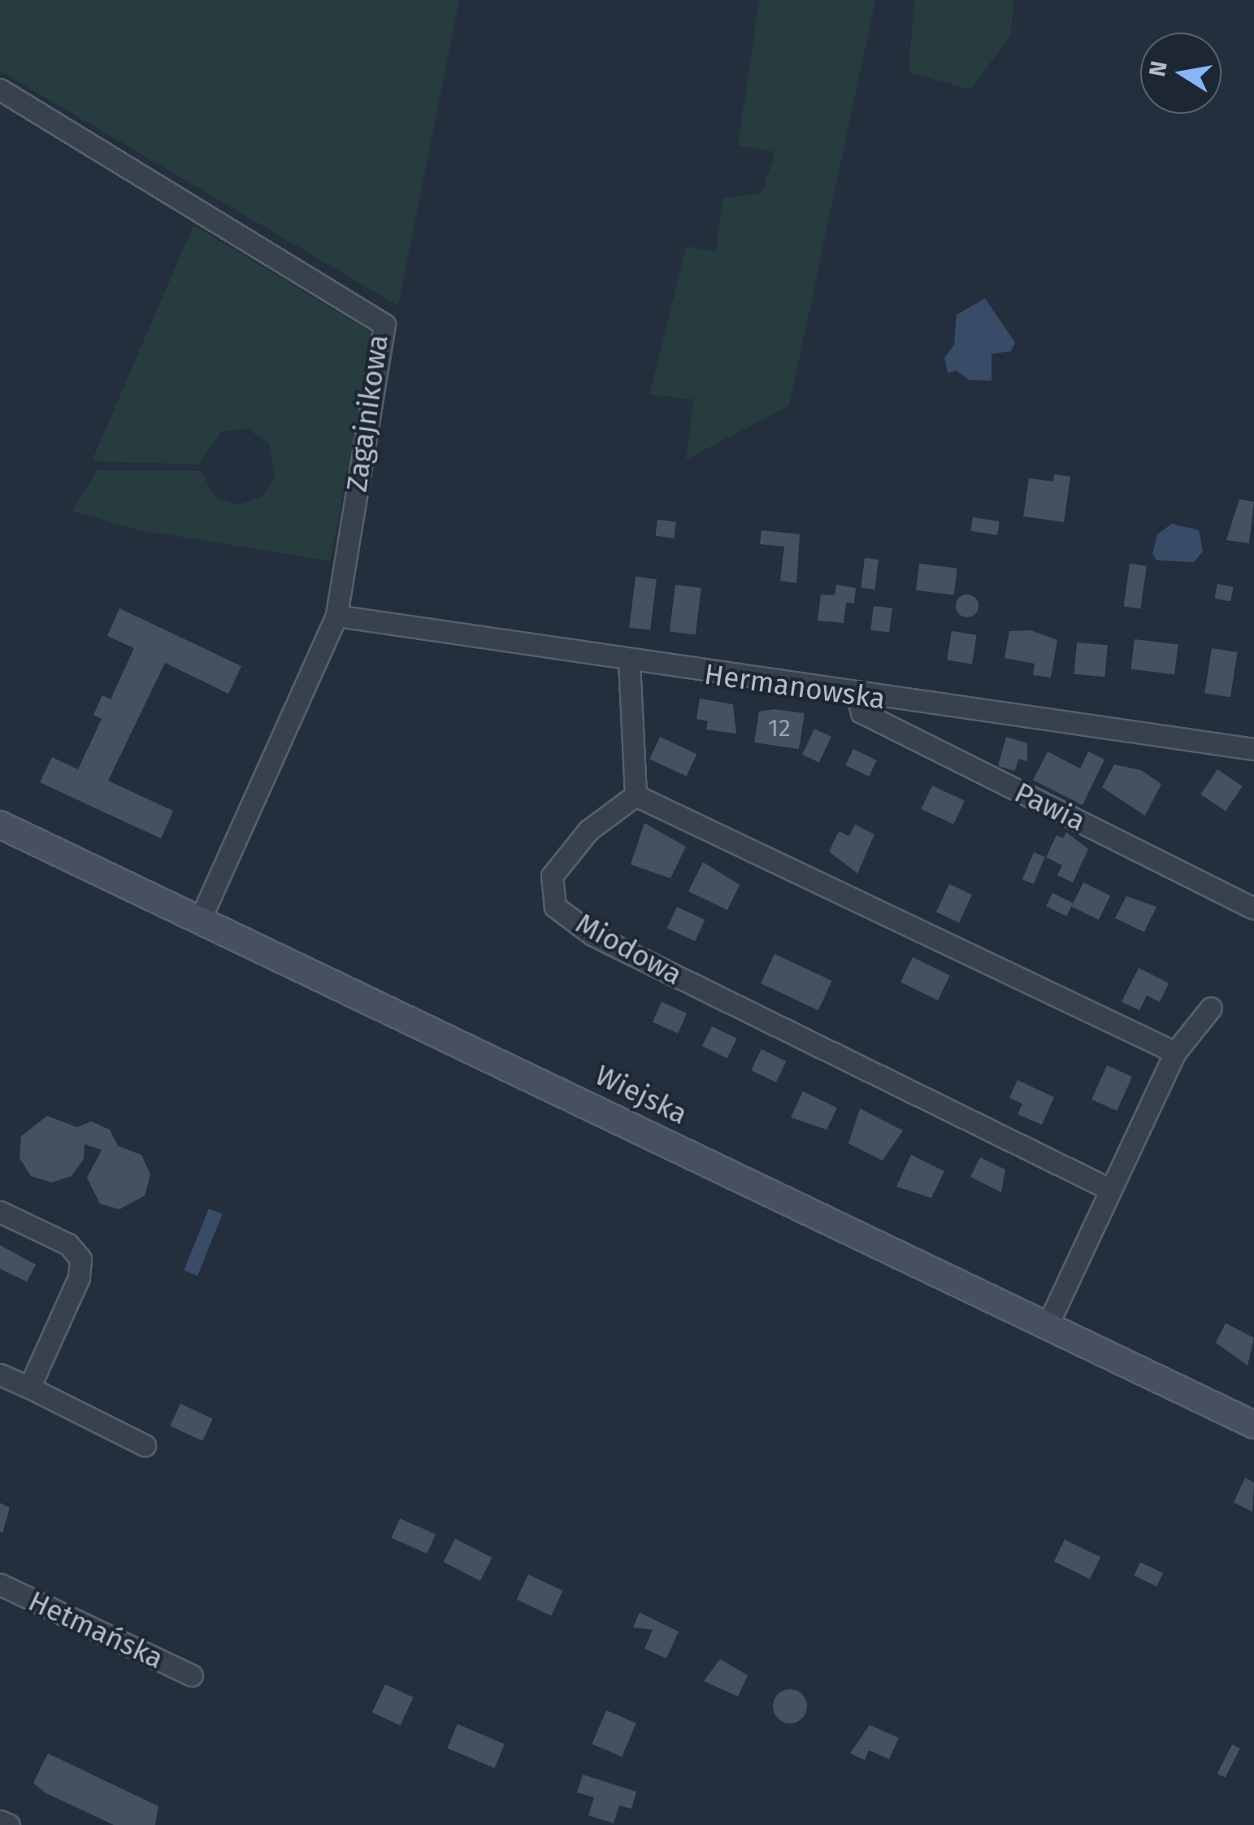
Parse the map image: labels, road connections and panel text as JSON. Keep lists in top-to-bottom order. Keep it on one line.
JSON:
{"streets":{"street":["Zagajnikowa","Hermanowska","Pawia","Miodowa","Wiejska","Hetmańska"]},"crossings":[["Zagajnikowa","Hermanowska"],["Zagajnikowa","Wiejska"],["Hermanowska","Pawia"]],"house_numbers":["12"],"north":"left"}
